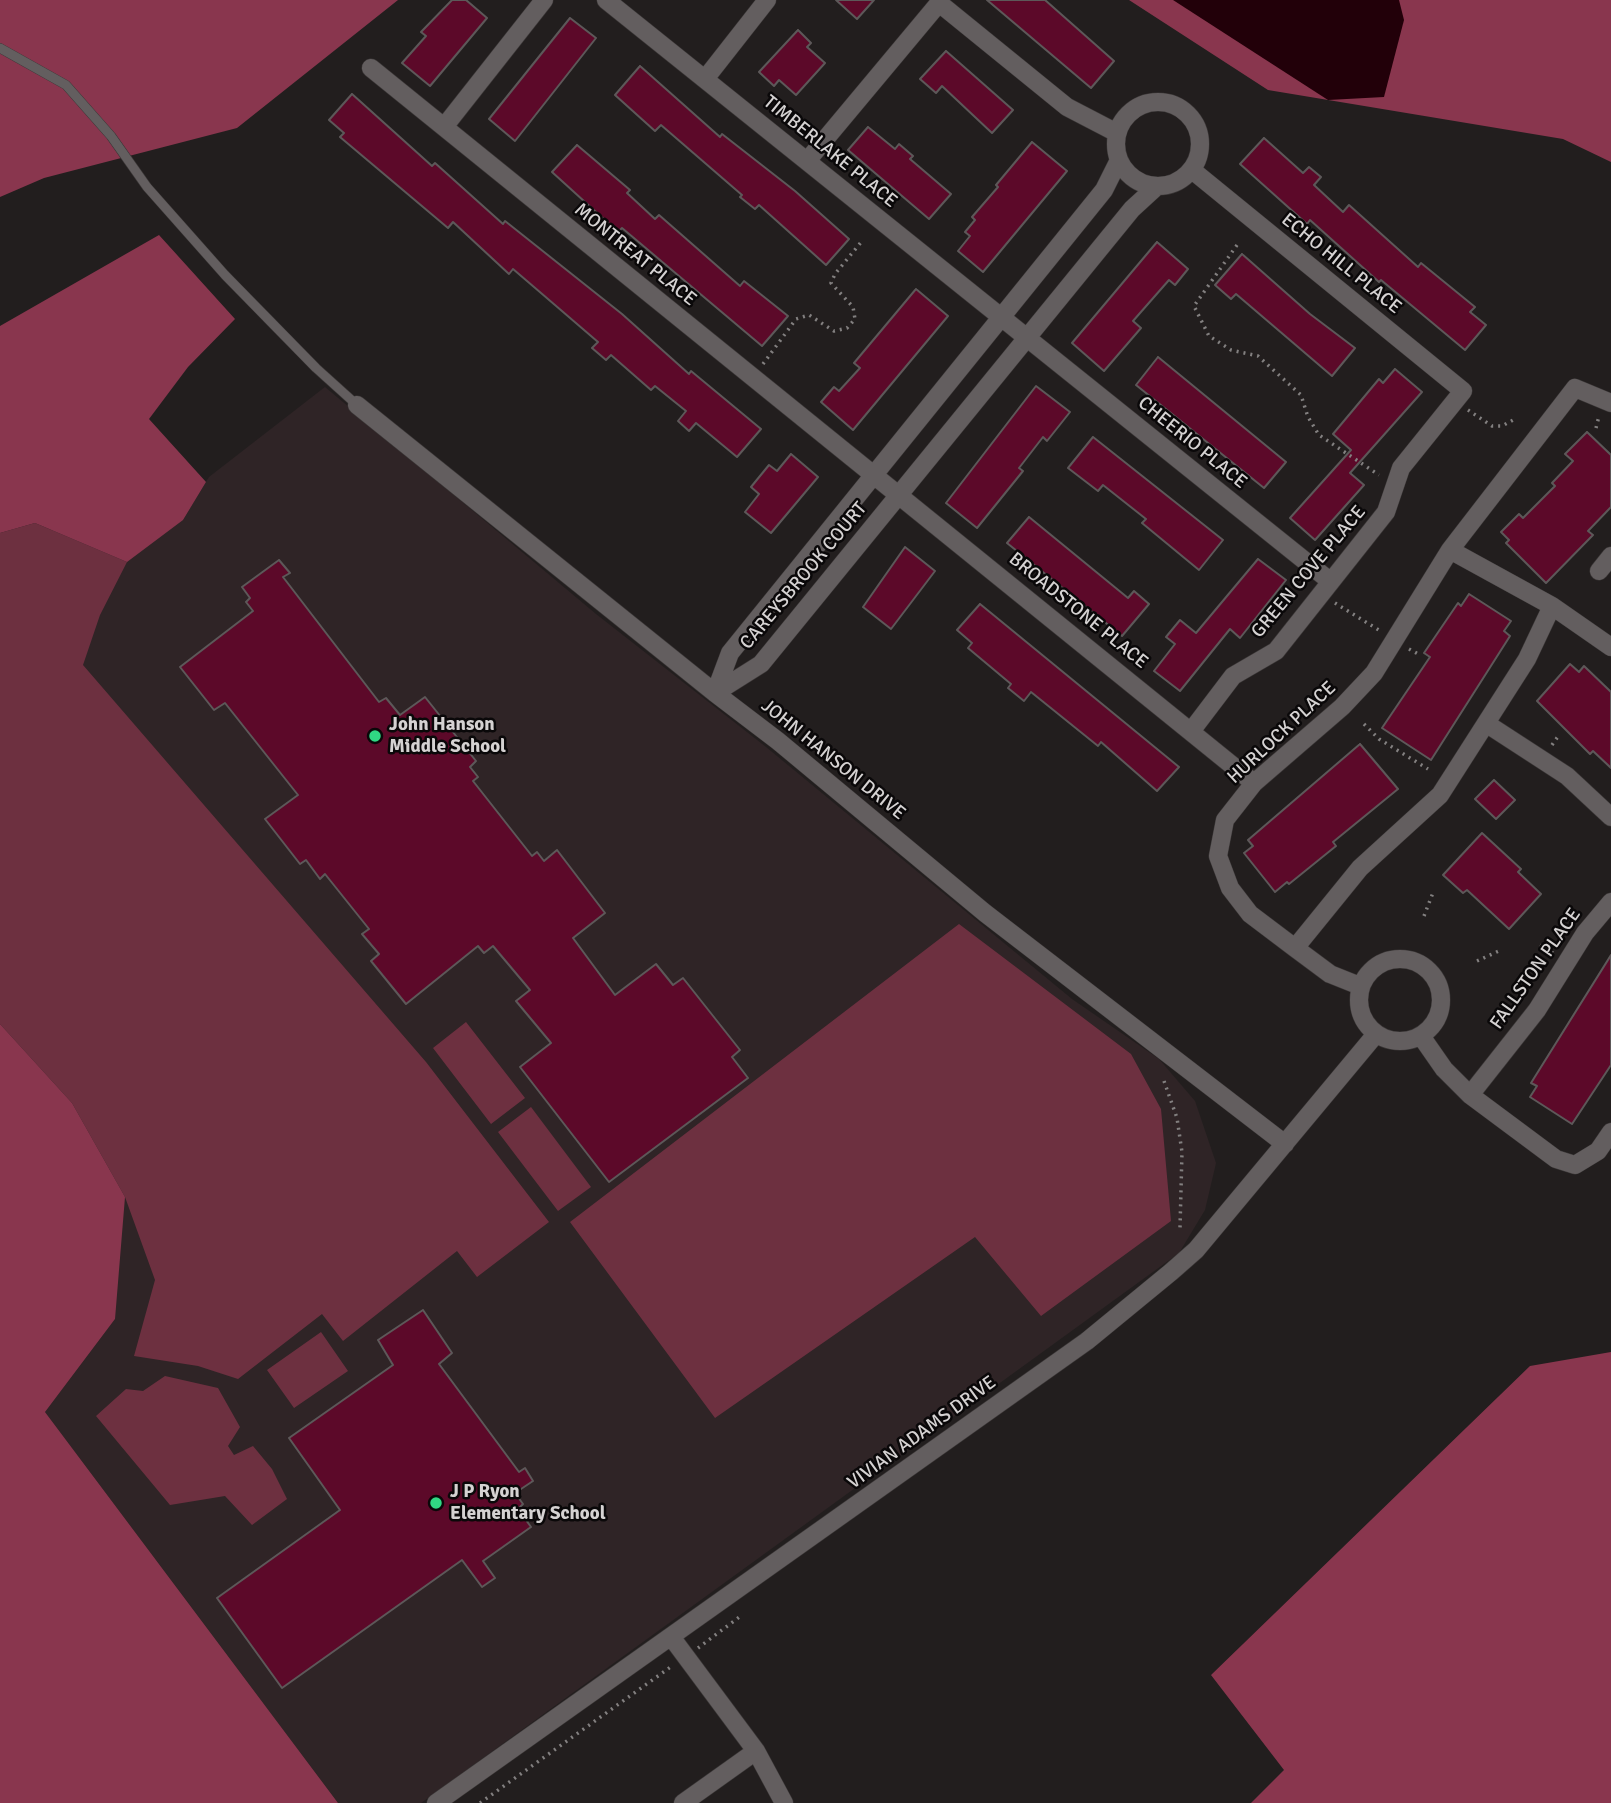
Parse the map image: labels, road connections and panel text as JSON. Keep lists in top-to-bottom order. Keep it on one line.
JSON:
{"streets":{"street":["TIMBERLAKE PLACE","MONTREAT PLACE","ECHO HILL PLACE","CHEERIO PLACE","GREEN COVE PLACE","CAREYSBROOK COURT","BROADSTONE PLACE","HURLOCK PLACE","JOHN HANSON DRIVE","FALLSTON PLACE","VIVIAN ADAMS DRIVE"]},"crossings":[["TIMBERLAKE PLACE","CHEERIO PLACE"],["TIMBERLAKE PLACE","CAREYSBROOK COURT"],["MONTREAT PLACE","CAREYSBROOK COURT"],["MONTREAT PLACE","BROADSTONE PLACE"],["ECHO HILL PLACE","GREEN COVE PLACE"],["ECHO HILL PLACE","CAREYSBROOK COURT"],["CHEERIO PLACE","GREEN COVE PLACE"],["CHEERIO PLACE","CAREYSBROOK COURT"],["GREEN COVE PLACE","BROADSTONE PLACE"],["CAREYSBROOK COURT","BROADSTONE PLACE"],["CAREYSBROOK COURT","JOHN HANSON DRIVE"],["BROADSTONE PLACE","HURLOCK PLACE"],["HURLOCK PLACE","VIVIAN ADAMS DRIVE"],["JOHN HANSON DRIVE","VIVIAN ADAMS DRIVE"]],"places":["John Hanson Middle School","J P Ryon Elementary School"]}
